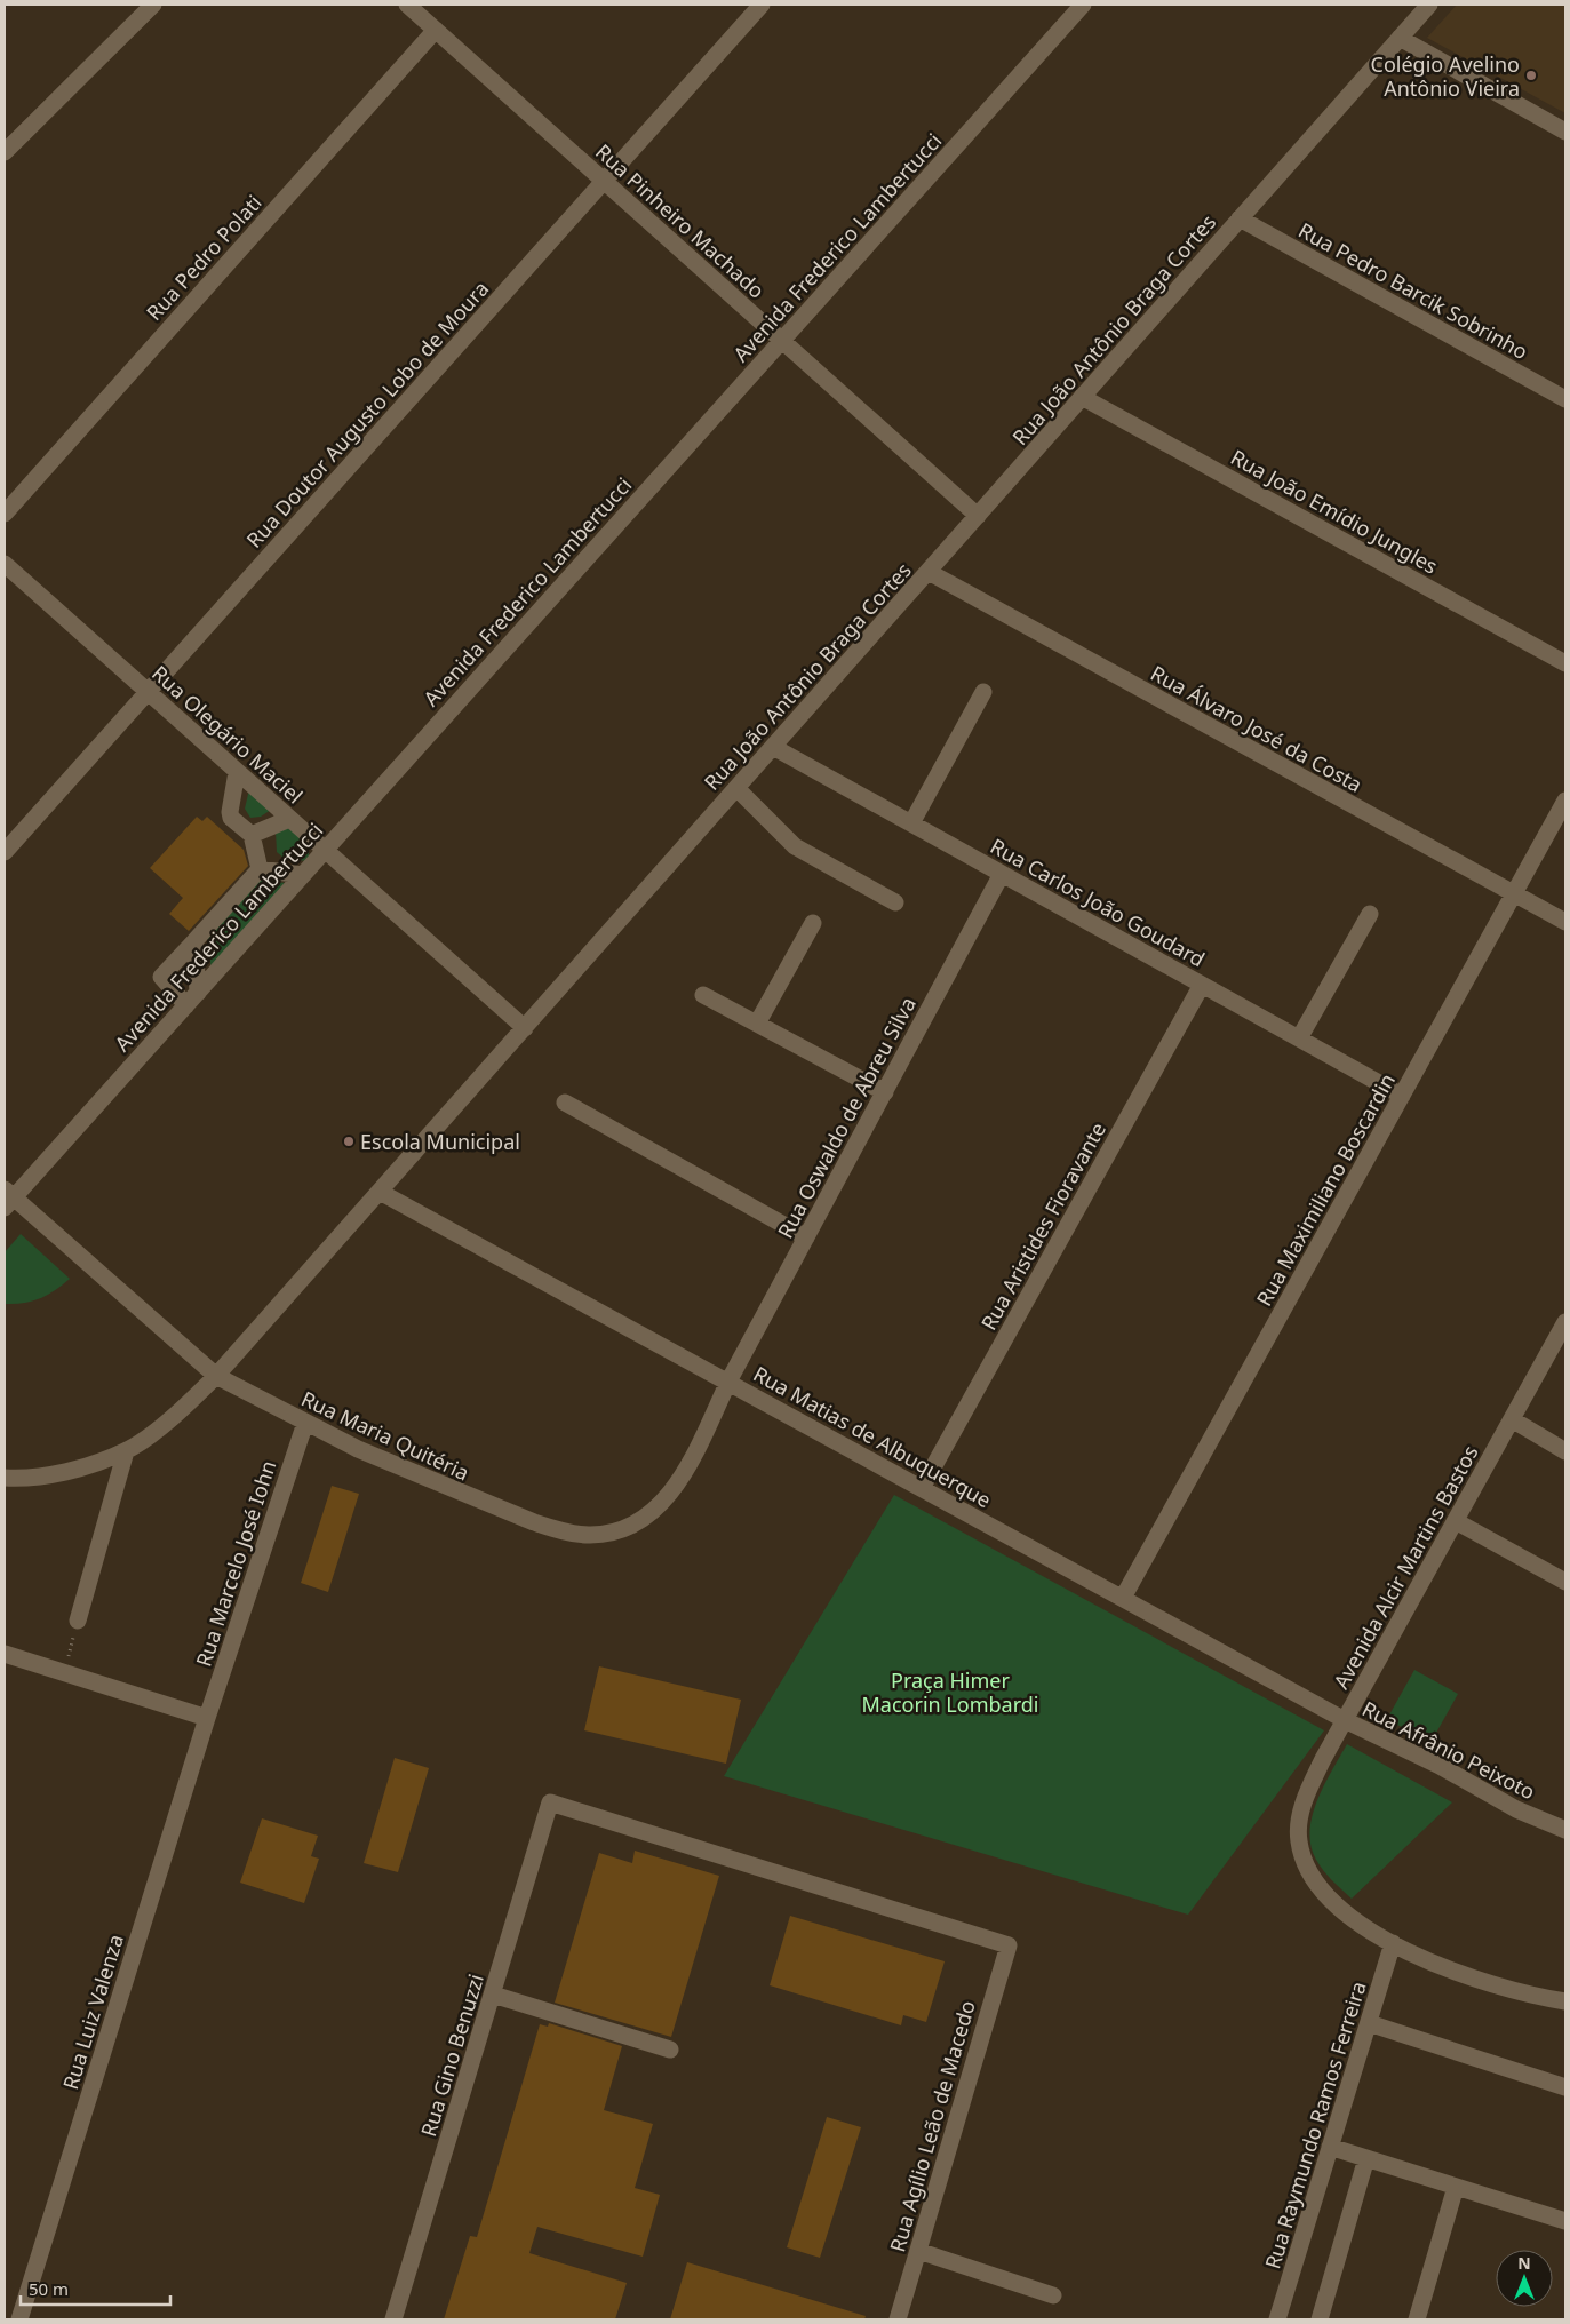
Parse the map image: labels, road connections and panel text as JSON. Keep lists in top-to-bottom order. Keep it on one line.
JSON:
{"streets":{"street":["Rua Pinheiro Machado","Avenida Frederico Lambertucci","Rua Pedro Polati","Rua Pedro Barcik Sobrinho","Rua João Antônio Braga Cortes","Rua Doutor Augusto Lobo de Moura","Rua João Emídio Jungles","Rua Álvaro José da Costa","Rua Olegário Maciel","Rua Carlos João Goudard","Rua Oswaldo de Abreu Silva","Rua Maximiliano Boscardin","Rua Aristides Fioravante","Rua Maria Quitéria","Rua Matias de Albuquerque","Rua Marcelo José Iohn","Avenida Alcir Martins Bastos","Rua Afrânio Peixoto","Rua Luiz Valenza","Rua Gino Benuzzi","Rua Raymundo Ramos Ferreira","Rua Agílio Leão de Macedo"]},"crossings":[["Rua Pinheiro Machado","Avenida Frederico Lambertucci"],["Rua Pinheiro Machado","Rua Pedro Polati"],["Rua Pinheiro Machado","Rua João Antônio Braga Cortes"],["Rua Pinheiro Machado","Rua Doutor Augusto Lobo de Moura"],["Avenida Frederico Lambertucci","Rua Olegário Maciel"],["Avenida Frederico Lambertucci","Rua Maria Quitéria"],["Rua Pedro Barcik Sobrinho","Rua João Antônio Braga Cortes"],["Rua João Antônio Braga Cortes","Rua João Emídio Jungles"],["Rua João Antônio Braga Cortes","Rua Álvaro José da Costa"],["Rua João Antônio Braga Cortes","Rua Olegário Maciel"],["Rua João Antônio Braga Cortes","Rua Carlos João Goudard"],["Rua João Antônio Braga Cortes","Rua Maria Quitéria"],["Rua João Antônio Braga Cortes","Rua Matias de Albuquerque"],["Rua Doutor Augusto Lobo de Moura","Rua Olegário Maciel"],["Rua Álvaro José da Costa","Rua Maximiliano Boscardin"],["Rua Carlos João Goudard","Rua Oswaldo de Abreu Silva"],["Rua Carlos João Goudard","Rua Maximiliano Boscardin"],["Rua Carlos João Goudard","Rua Aristides Fioravante"],["Rua Oswaldo de Abreu Silva","Rua Maria Quitéria"],["Rua Oswaldo de Abreu Silva","Rua Matias de Albuquerque"],["Rua Maximiliano Boscardin","Rua Matias de Albuquerque"],["Rua Aristides Fioravante","Rua Matias de Albuquerque"],["Rua Maria Quitéria","Rua Matias de Albuquerque"],["Rua Maria Quitéria","Rua Marcelo José Iohn"],["Rua Matias de Albuquerque","Avenida Alcir Martins Bastos"],["Rua Matias de Albuquerque","Rua Afrânio Peixoto"],["Rua Marcelo José Iohn","Rua Luiz Valenza"],["Avenida Alcir Martins Bastos","Rua Afrânio Peixoto"],["Avenida Alcir Martins Bastos","Rua Raymundo Ramos Ferreira"],["Rua Gino Benuzzi","Rua Agílio Leão de Macedo"]],"parks":["Praça Himer Macorin Lombardi"],"places":["Colégio Avelino Antônio Vieira","Escola Municipal"],"scale_bar":"50 m","north":"top"}
